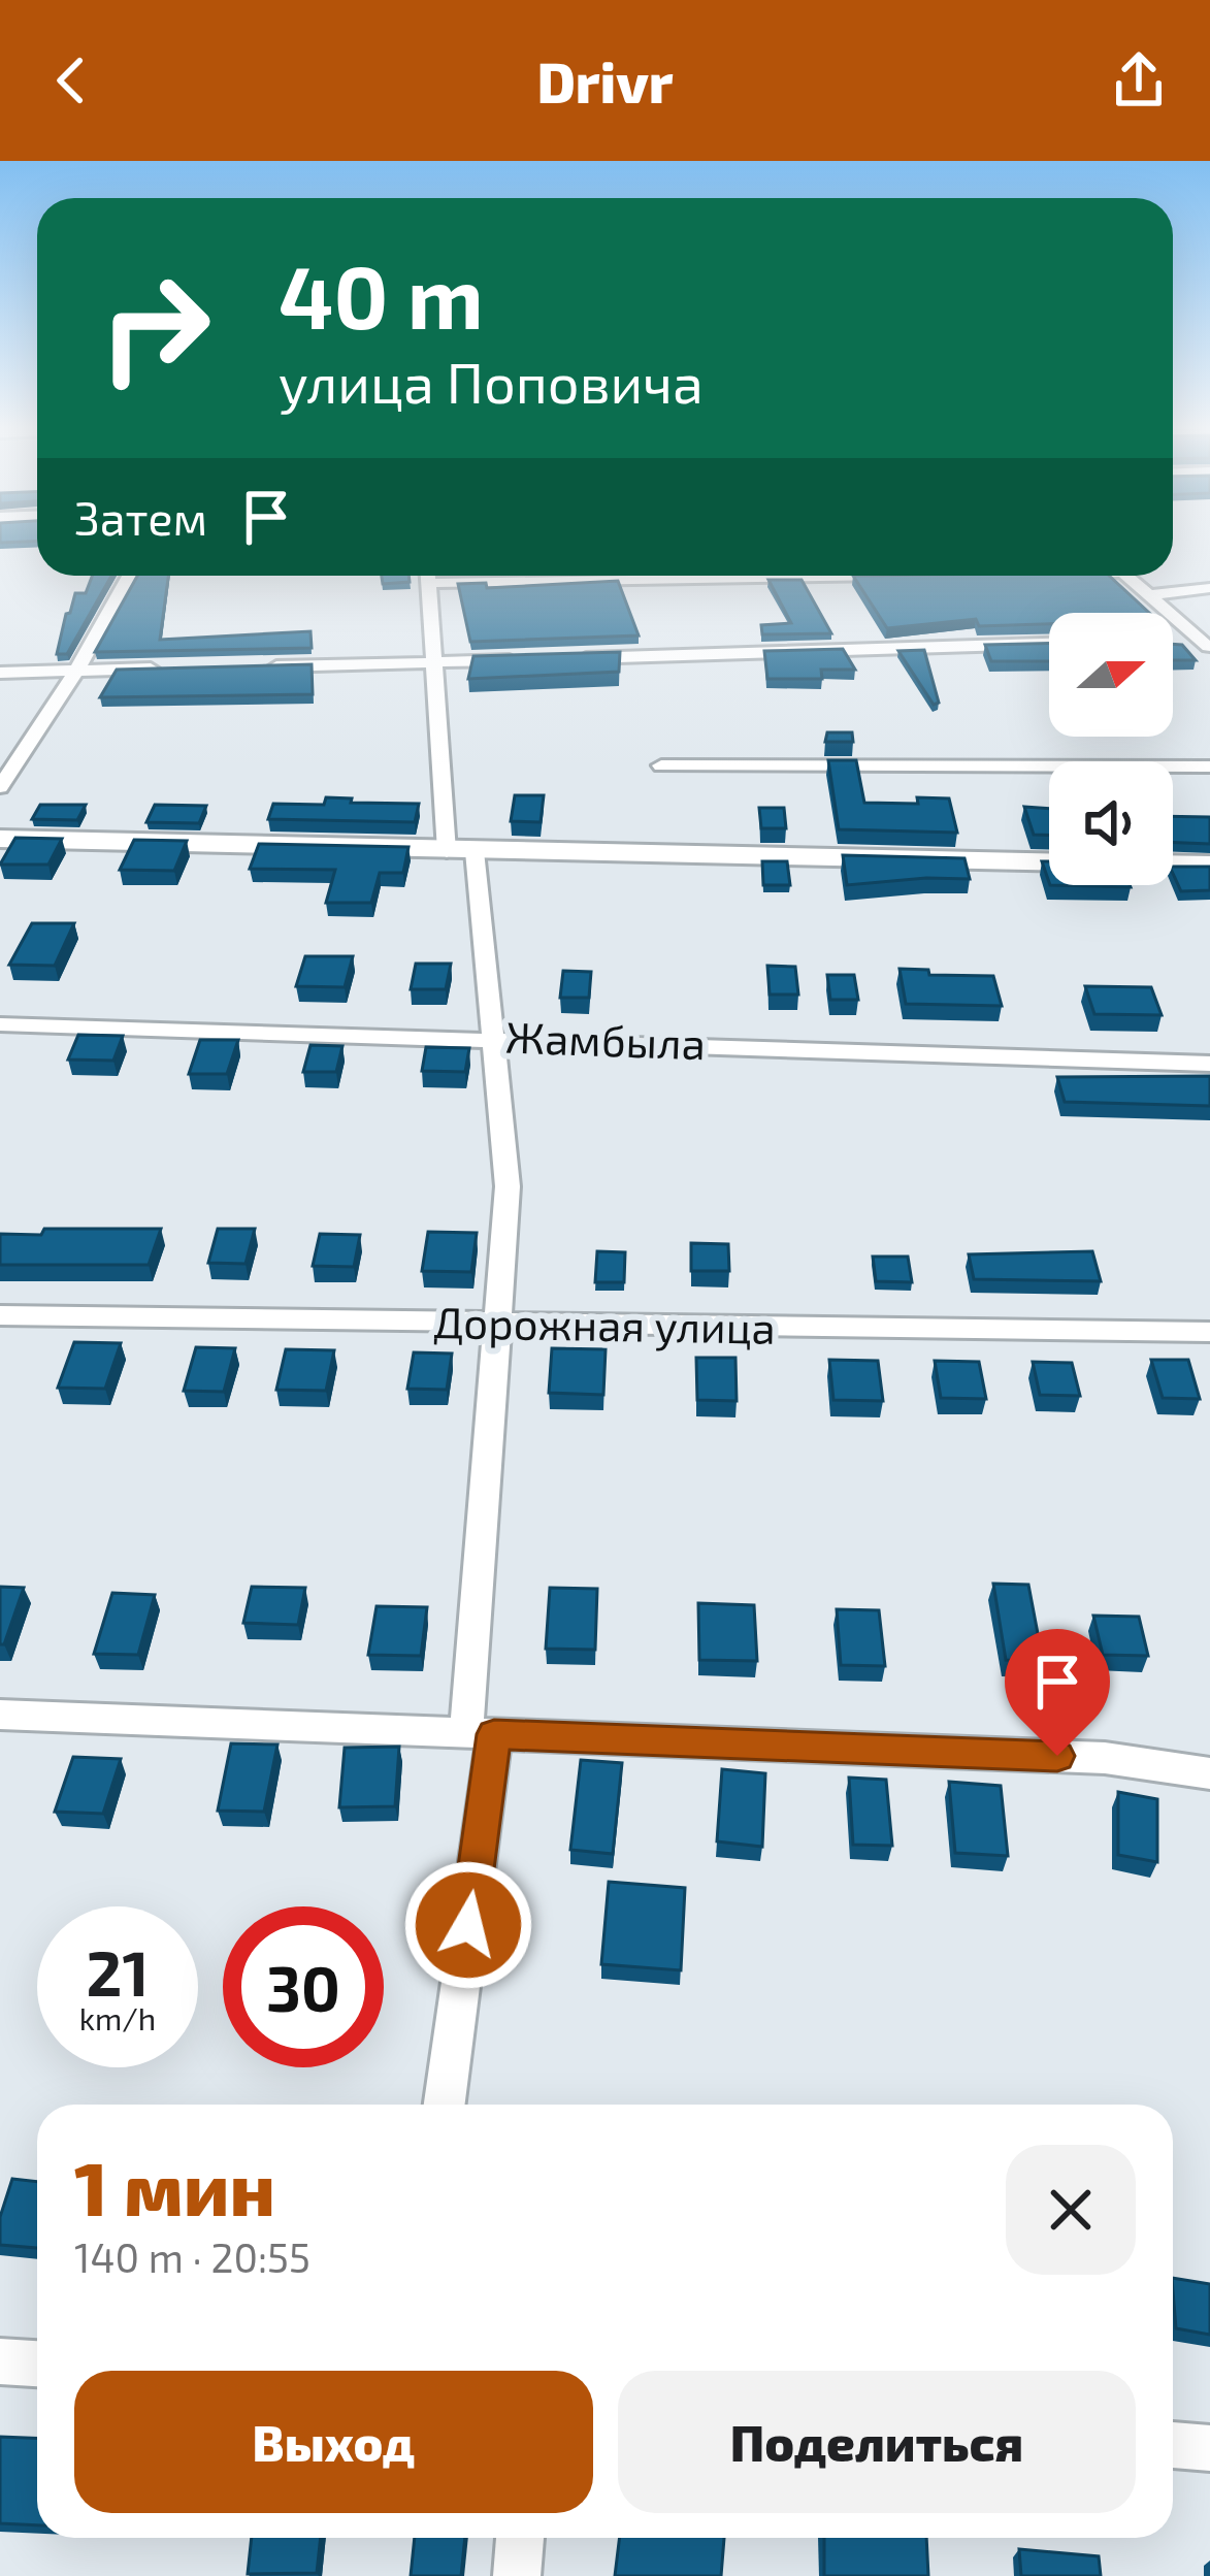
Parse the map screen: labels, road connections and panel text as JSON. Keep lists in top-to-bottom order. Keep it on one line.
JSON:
{"streets":{"street":["Жамбыла","Дорожная улица"]},"north":"right","page":{"header":"Drivr","turn":["40 m","улица Поповича"],"then":"Затем","speed":"21 km/h","limit":"30","heading":["1 мин","140 m · 20:55"],"buttons":["Выход","Поделиться"]}}
